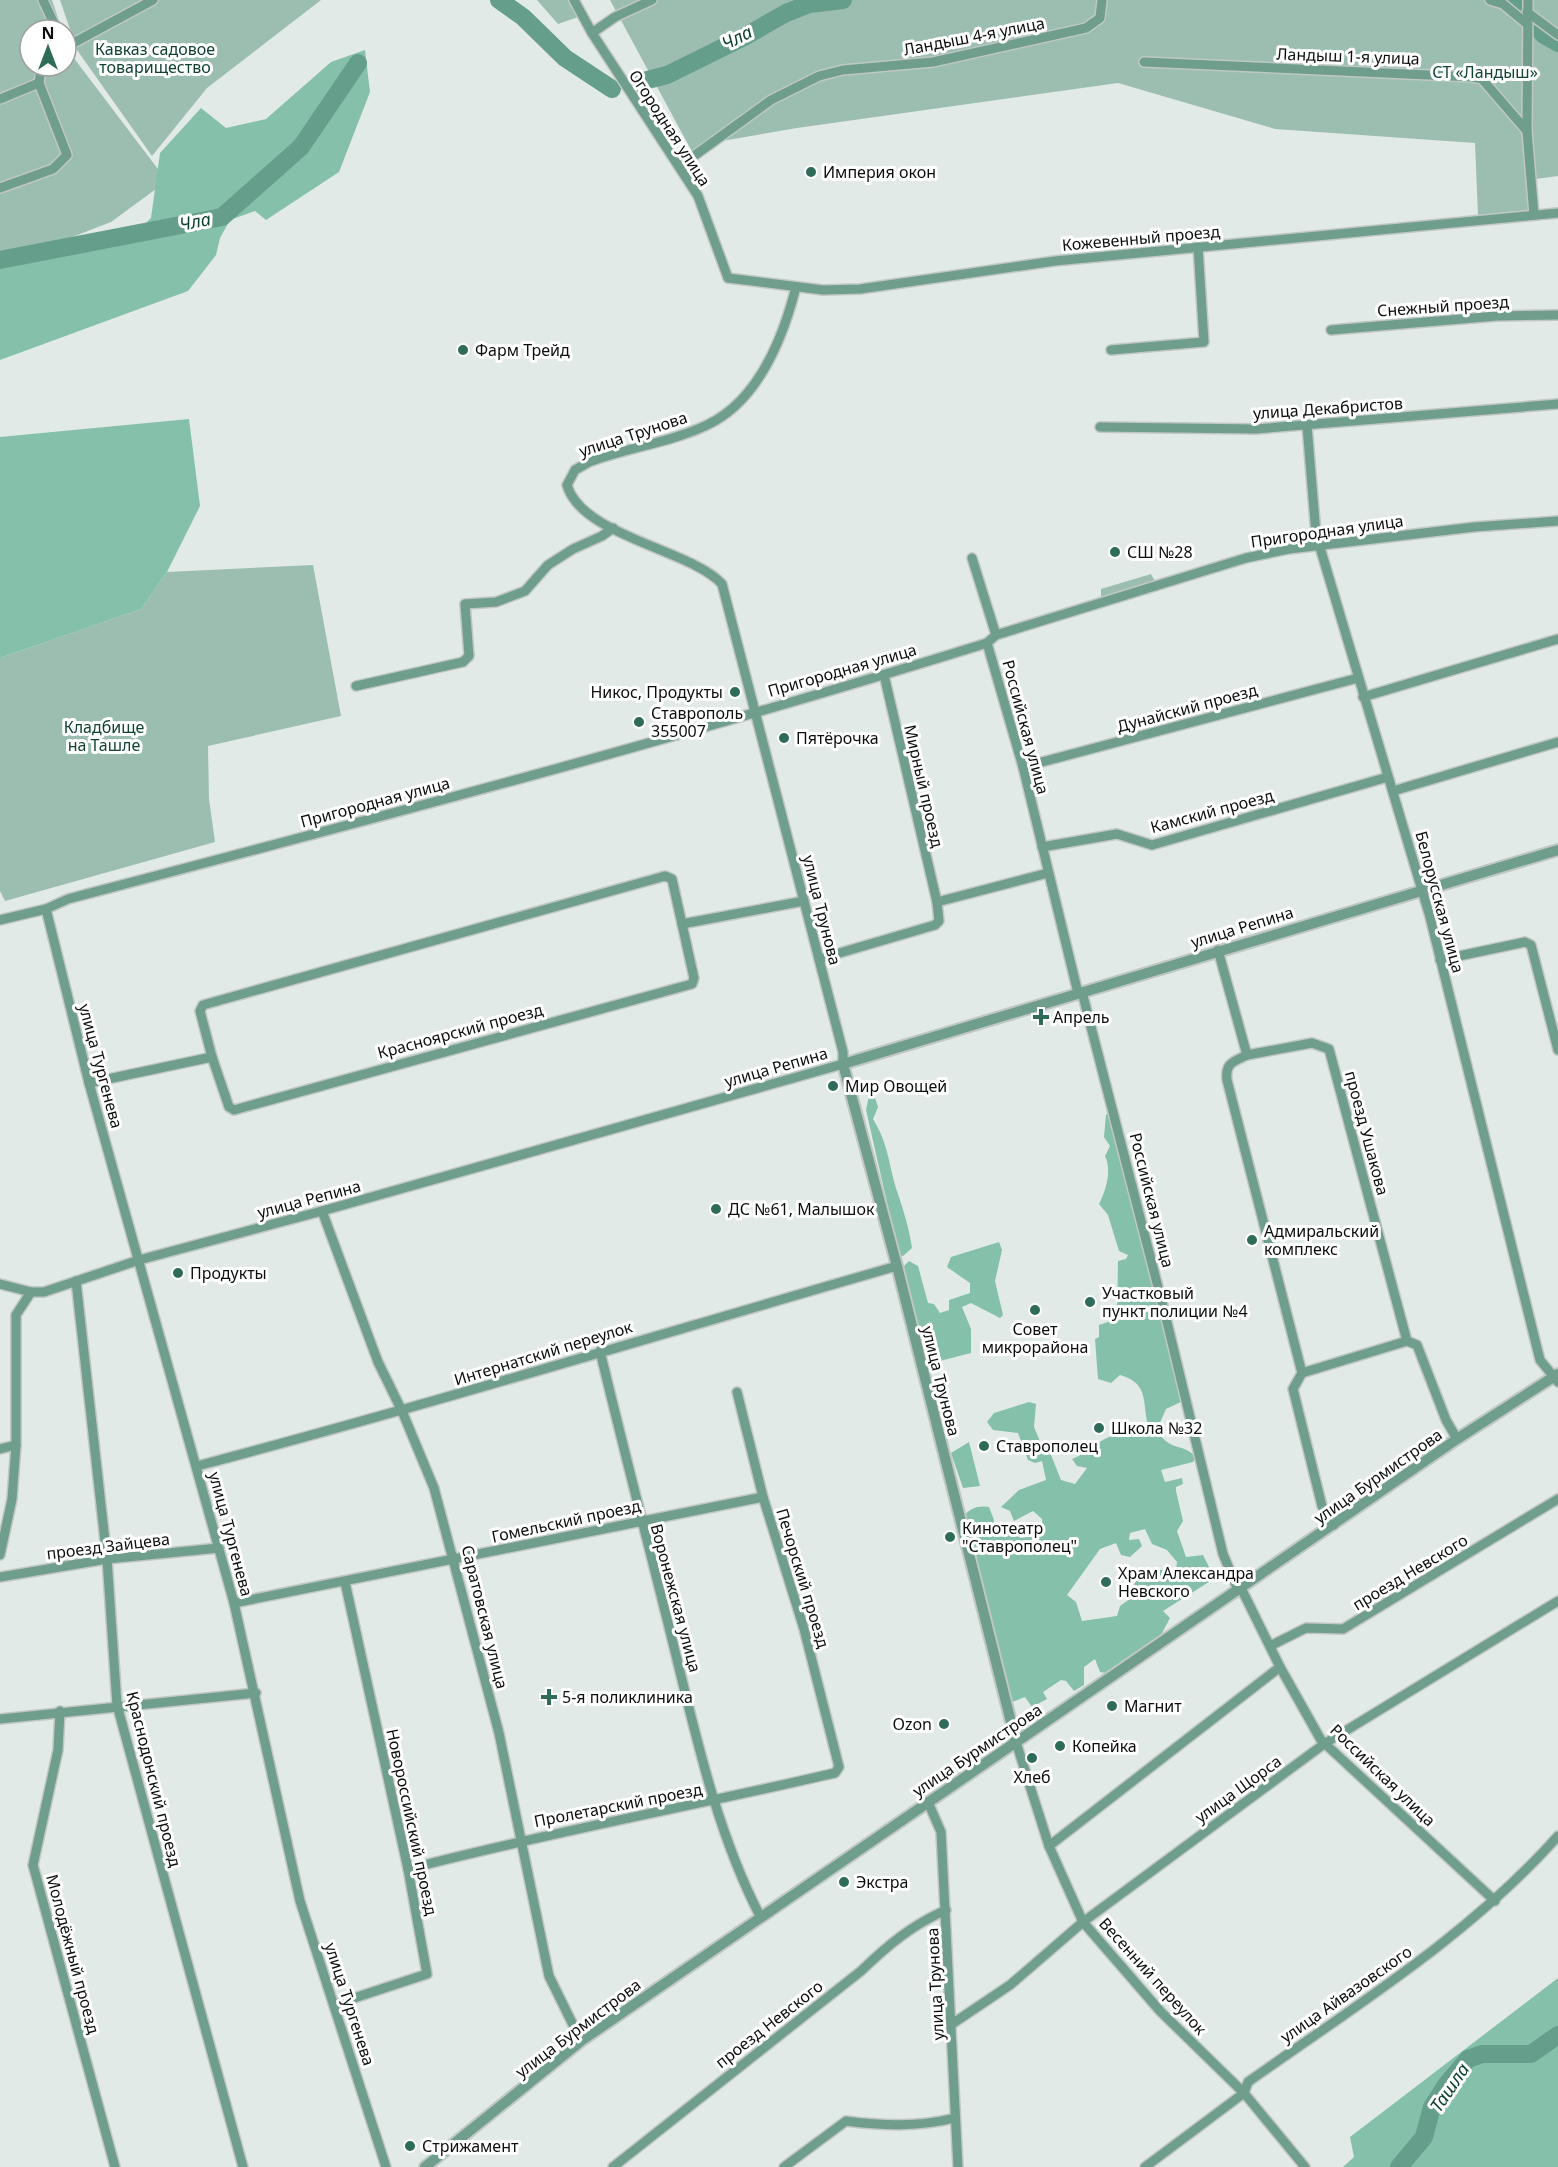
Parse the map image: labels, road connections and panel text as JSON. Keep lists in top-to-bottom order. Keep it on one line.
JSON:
{"streets":{"street":["Ландыш 4-я улица","Ландыш 1-я улица","Огородная улица","Кожевенный проезд","Снежный проезд","улица Декабристов","улица Трунова","Пригородная улица","Дунайский проезд","Российская улица","Мирный проезд","Камский проезд","Белорусская улица","улица Репина","Красноярский проезд","улица Тургенева","проезд Ушакова","Интернатский переулок","улица Бурмистрова","Гомельский проезд","проезд Зайцева","проезд Невского","Печорский проезд","Воронежская улица","Саратовская улица","Краснодонский проезд","улица Щорса","Пролетарский проезд","Новороссийский проезд","Молодёжный проезд","Весенний переулок","улица Айвазовского"]},"crossings":[["Ландыш 4-я улица","Огородная улица"],["Огородная улица","Кожевенный проезд"],["Кожевенный проезд","улица Трунова"],["улица Декабристов","Белорусская улица"],["улица Трунова","Пригородная улица"],["улица Трунова","улица Репина"],["улица Трунова","Интернатский переулок"],["улица Трунова","улица Бурмистрова"],["улица Трунова","проезд Невского"],["улица Трунова","улица Щорса"],["улица Трунова","Весенний переулок"],["Пригородная улица","Российская улица"],["Пригородная улица","Мирный проезд"],["Пригородная улица","Белорусская улица"],["Пригородная улица","улица Тургенева"],["Дунайский проезд","Российская улица"],["Дунайский проезд","Белорусская улица"],["Российская улица","Камский проезд"],["Российская улица","улица Репина"],["Российская улица","улица Бурмистрова"],["Российская улица","проезд Невского"],["Российская улица","улица Щорса"],["Российская улица","улица Айвазовского"],["Камский проезд","Белорусская улица"],["Белорусская улица","улица Репина"],["Белорусская улица","улица Бурмистрова"],["улица Репина","улица Тургенева"],["улица Репина","Саратовская улица"],["улица Репина","Краснодонский проезд"],["улица Тургенева","Интернатский переулок"],["улица Тургенева","Гомельский проезд"],["улица Тургенева","проезд Зайцева"],["улица Тургенева","Новороссийский проезд"],["проезд Ушакова","улица Бурмистрова"],["Интернатский переулок","Воронежская улица"],["Интернатский переулок","Саратовская улица"],["улица Бурмистрова","Воронежская улица"],["улица Бурмистрова","Саратовская улица"],["улица Бурмистрова","Весенний переулок"],["Гомельский проезд","Печорский проезд"],["Гомельский проезд","Воронежская улица"],["Гомельский проезд","Саратовская улица"],["Гомельский проезд","Новороссийский проезд"],["проезд Зайцева","Краснодонский проезд"],["Печорский проезд","Пролетарский проезд"],["Воронежская улица","Пролетарский проезд"],["Саратовская улица","Пролетарский проезд"],["улица Щорса","Весенний переулок"],["Пролетарский проезд","Новороссийский проезд"],["Весенний переулок","улица Айвазовского"]],"water":["Чла","Ташла"],"parks":["Кавказ садовое товарищество","СТ «Ландыш»","Кладбище на Ташле"],"places":{"other":["Империя окон","Фарм Трейд","СШ №28","Никос, Продукты","Ставрополь 355007","Пятёрочка","Мир Овощей","ДС №61, Малышок","Адмиральский комплекс","Продукты","Участковый пункт полиции №4","Совет микрорайона","Школа №32","Ставрополец","Кинотеатр \"Ставрополец\"","Храм Александра Невского","Магнит","Ozon","Копейка","Хлеб","Экстра","Стрижамент"],"health":["Апрель","5-я поликлиника"]},"north":"top"}
